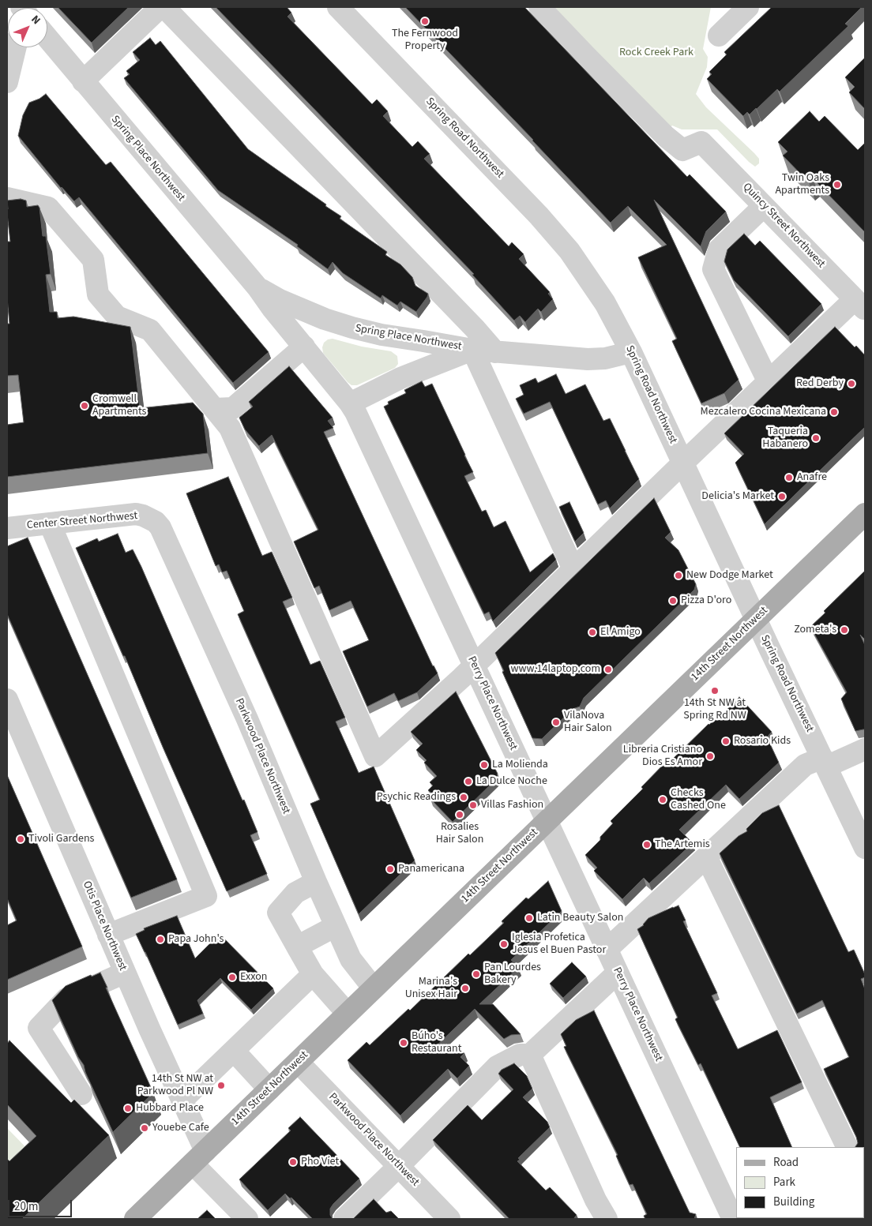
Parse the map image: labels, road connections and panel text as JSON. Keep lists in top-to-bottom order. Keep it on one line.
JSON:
{"streets":{"main road":["14th Street Northwest"],"street":["Spring Road Northwest","Spring Place Northwest","Quincy Street Northwest","Center Street Northwest","Perry Place Northwest","Parkwood Place Northwest","Otis Place Northwest"]},"crossings":[["Spring Road Northwest","Spring Place Northwest"],["Spring Road Northwest","14th Street Northwest"],["Spring Place Northwest","Perry Place Northwest"],["Center Street Northwest","Parkwood Place Northwest"],["14th Street Northwest","Perry Place Northwest"],["14th Street Northwest","Parkwood Place Northwest"],["14th Street Northwest","Otis Place Northwest"]],"parks":["Rock Creek Park"],"places":["The Fernwood Property","Twin Oaks Apartments","Red Derby","Cromwell Apartments","Mezcalero Cocina Mexicana","Taqueria Habanero","Anafre","Delicia's Market","New Dodge Market","Pizza D'oro","Zometa's","El Amigo","www.14laptop.com","14th St NW at Spring Rd NW","VilaNova Hair Salon","Rosario Kids","Libreria Cristiano Dios Es Amor","La Molienda","La Dulce Noche","Psychic Readings","Checks Cashed One","Villas Fashion","Rosalies Hair Salon","Tivoli Gardens","The Artemis","Panamericana","Latin Beauty Salon","Papa John's","Iglesia Profetica Jesus el Buen Pastor","Pan Lourdes Bakery","Exxon","Marina's Unisex Hair","Búho's Restaurant","14th St NW at Parkwood Pl NW","Hubbard Place","Youebe Cafe","Pho Viet"],"legend":["Road","Park","Building"],"scale_bar":"20 m","north":"top right"}
